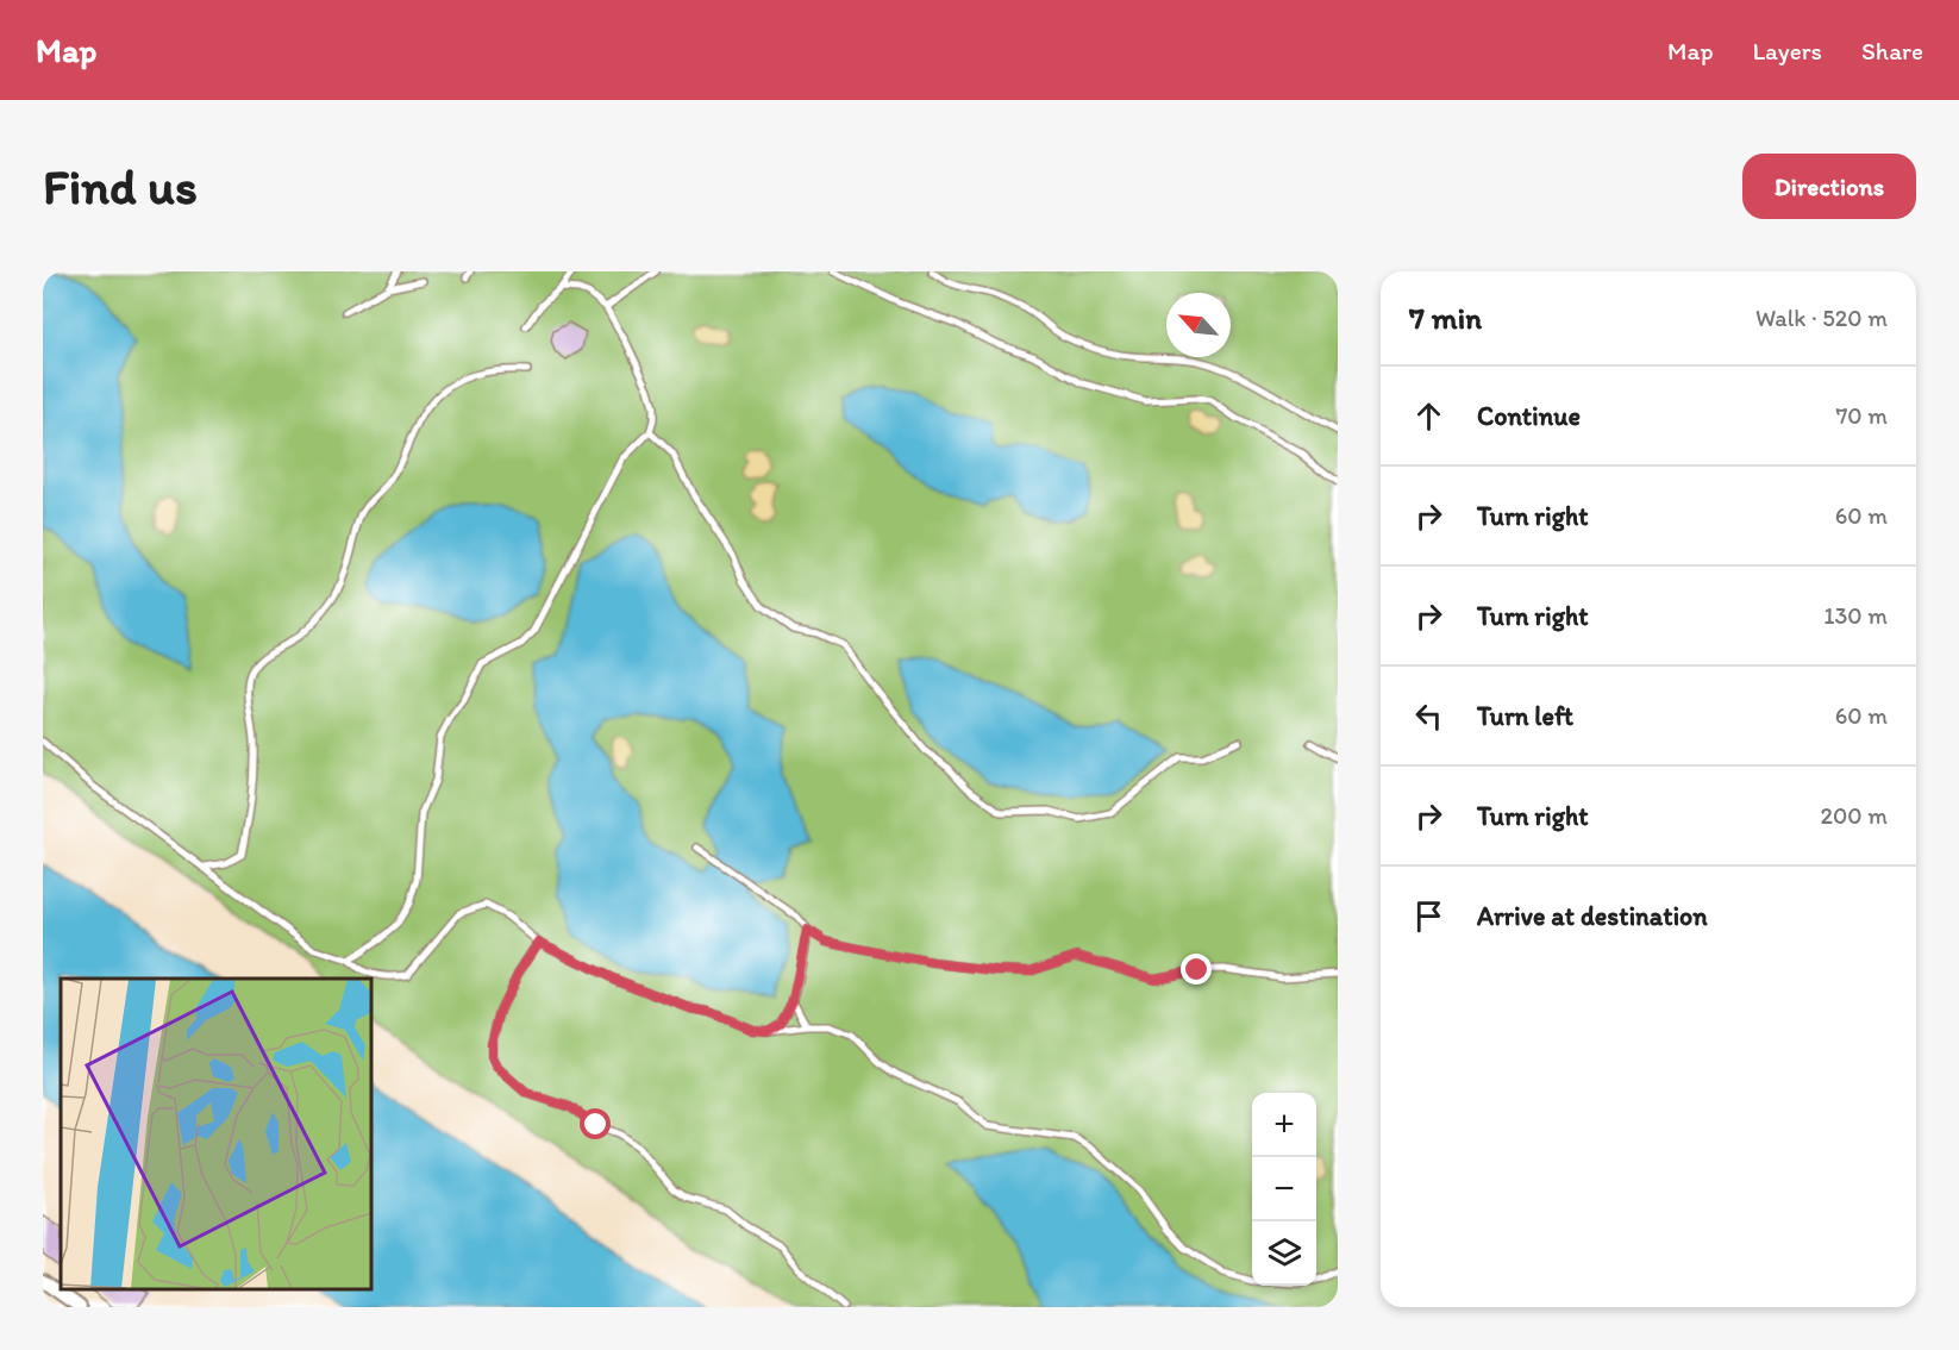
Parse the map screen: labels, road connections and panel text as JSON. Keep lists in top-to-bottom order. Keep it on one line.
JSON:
{"north":"top left","page":{"header":"Map","nav":["Map","Layers","Share"],"buttons":"Directions","title":"Find us","heading":["7 min","Walk · 520 m"],"list":[["Continue","70 m"],["Turn right","60 m"],["Turn right","130 m"],["Turn left","60 m"],["Turn right","200 m"],"Arrive at destination"],"map_buttons":["+","−"]}}
